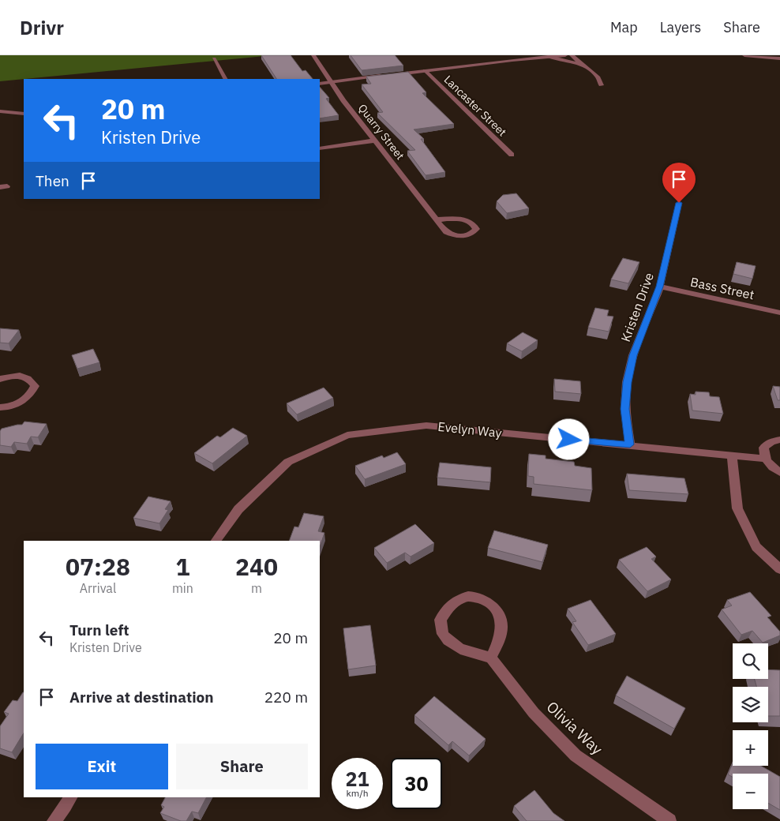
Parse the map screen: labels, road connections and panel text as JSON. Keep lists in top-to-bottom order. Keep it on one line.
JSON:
{"streets":{"street":["Lancaster Street","Quarry Street","Bass Street","Kristen Drive","Evelyn Way","Olivia Way"]},"crossings":[["Bass Street","Kristen Drive"],["Kristen Drive","Evelyn Way"]],"page":{"header":"Drivr","nav":["Map","Layers","Share"],"turn":["20 m","Kristen Drive"],"then":"Then","eta":["07:28","Arrival","1","min","240","m"],"list":[{"name":"Turn left","note":"Kristen Drive","value":"20 m"},{"name":"Arrive at destination","value":"220 m"}],"map_buttons":["+","−"],"buttons":["Exit","Share"],"speed":"21 km/h","limit":"30"}}
